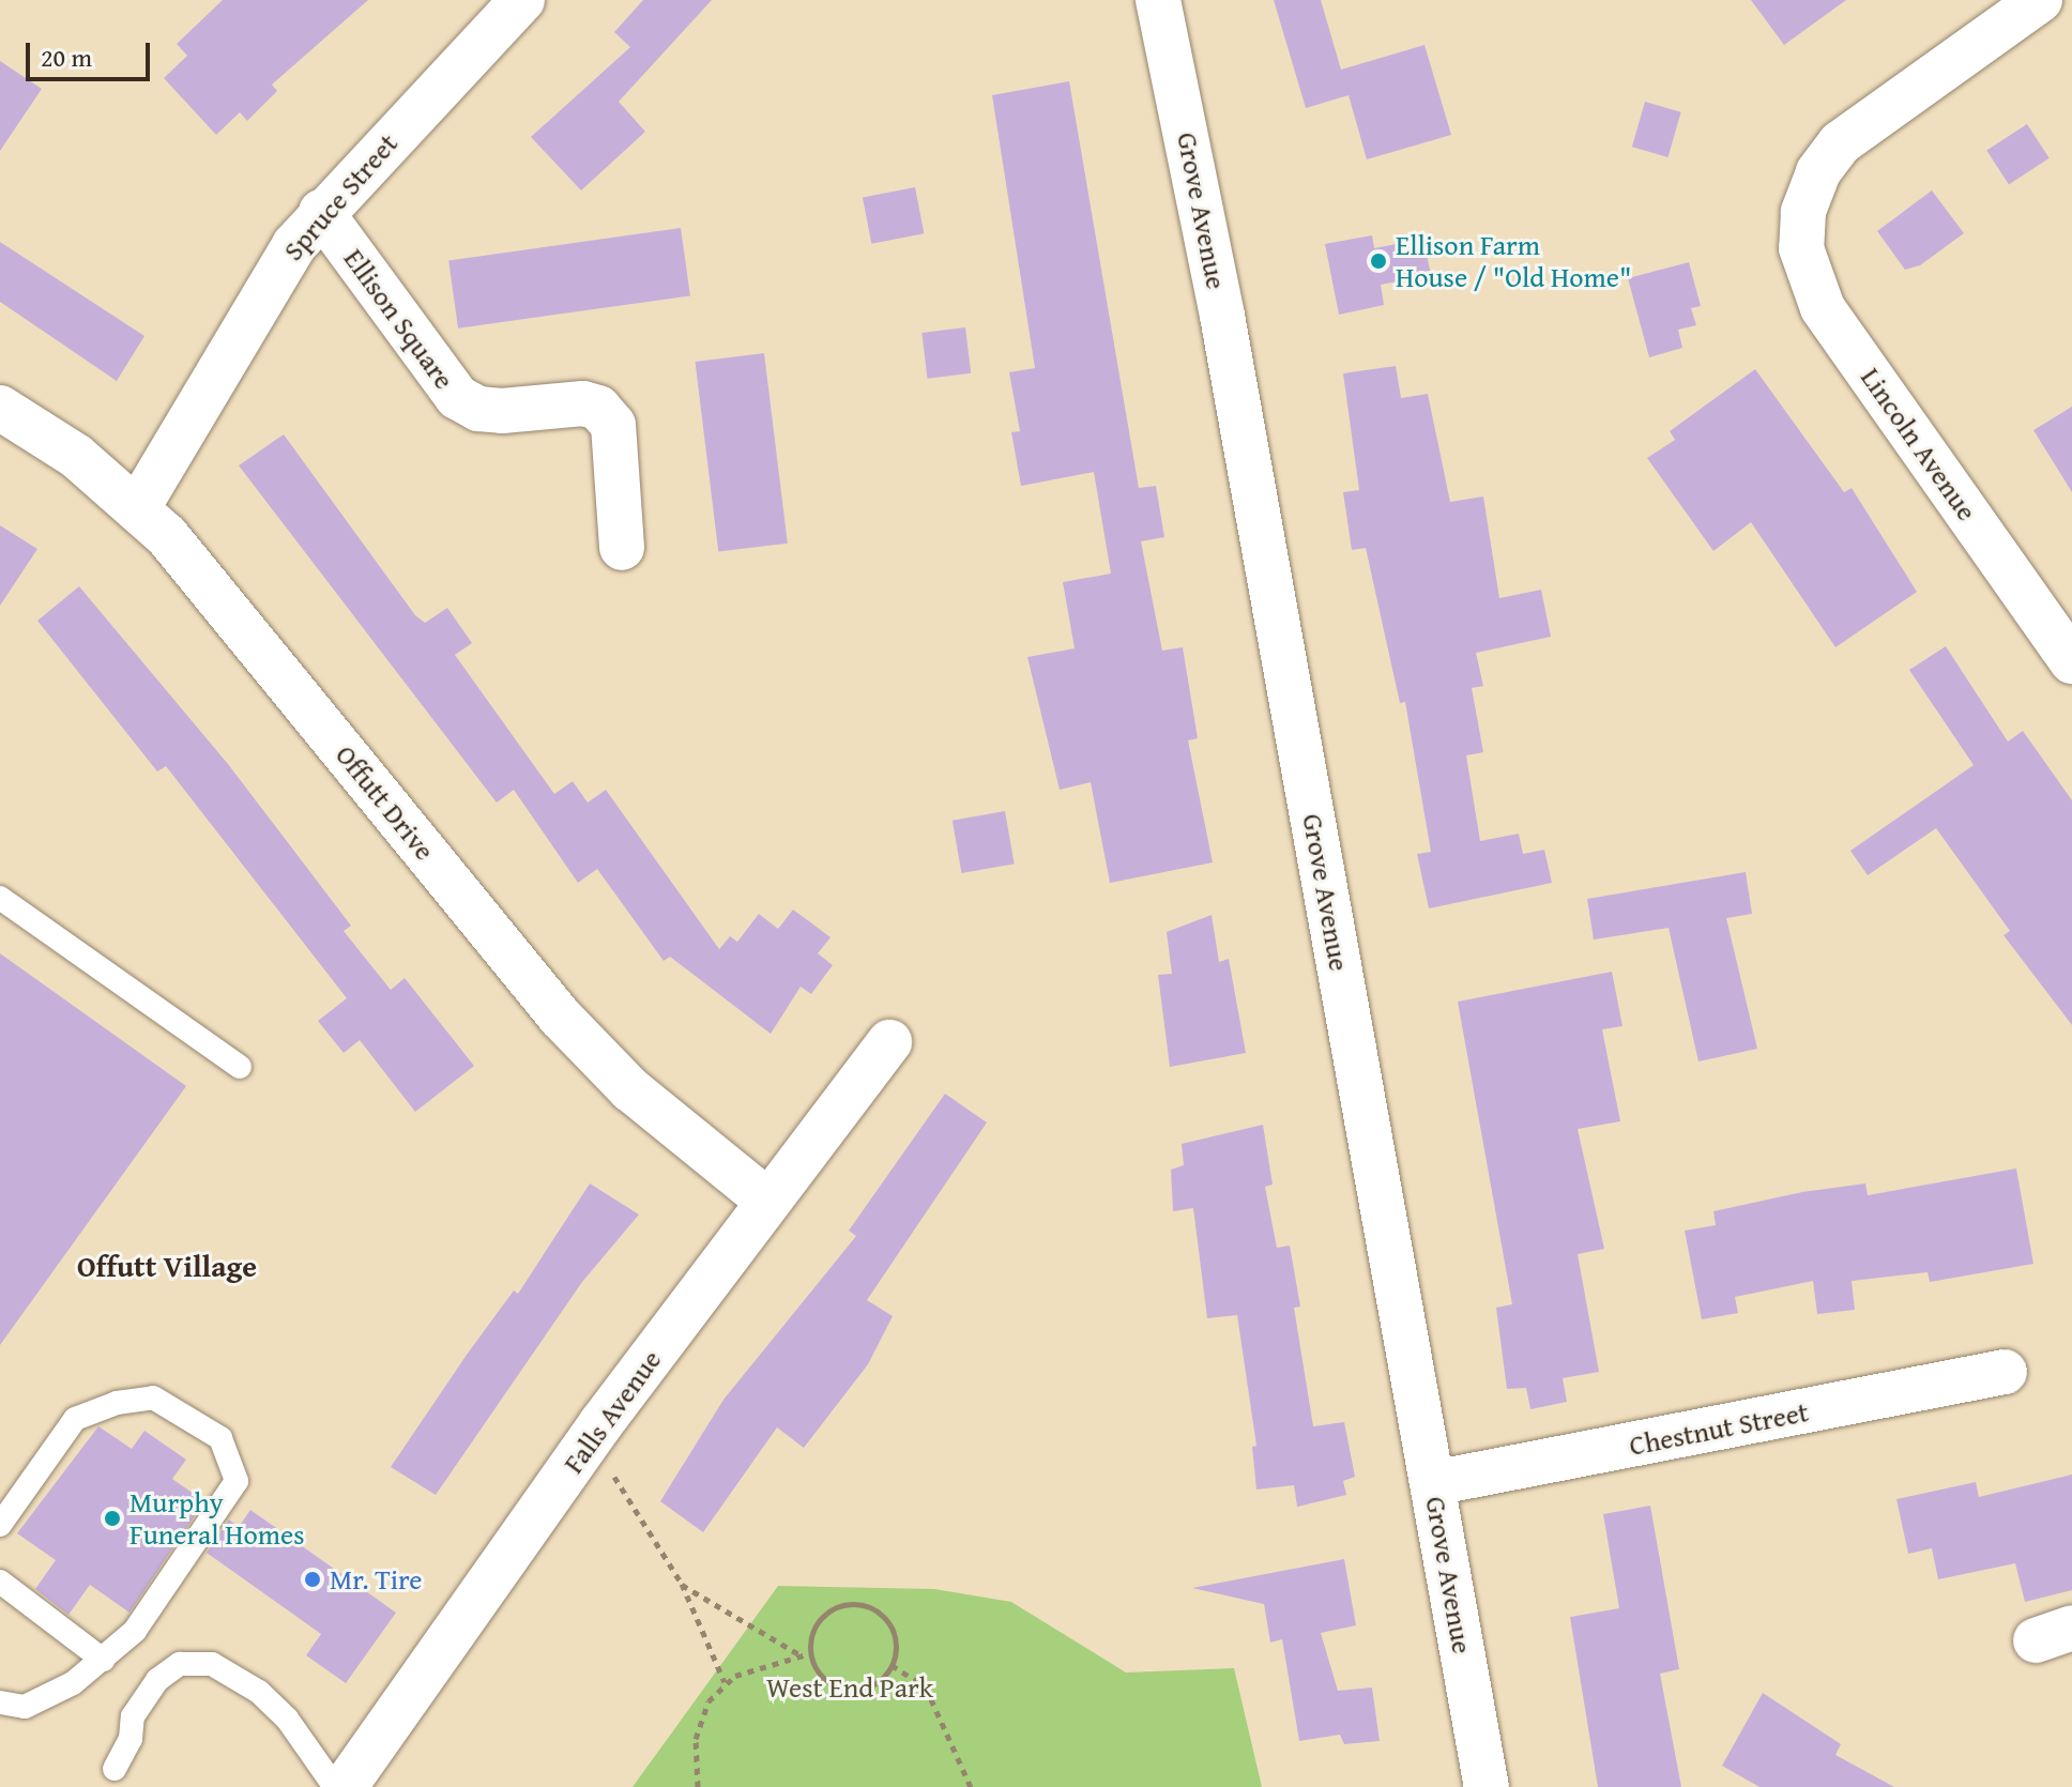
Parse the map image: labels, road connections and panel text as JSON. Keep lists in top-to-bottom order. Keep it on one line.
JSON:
{"streets":{"street":["Spruce Street","Grove Avenue","Ellison Square","Lincoln Avenue","Offutt Drive","Falls Avenue","Chestnut Street"]},"crossings":[["Spruce Street","Ellison Square"],["Spruce Street","Offutt Drive"],["Grove Avenue","Chestnut Street"],["Offutt Drive","Falls Avenue"]],"districts":["Offutt Village"],"parks":["West End Park"],"places":["Ellison Farm House / \"Old Home\"","Murphy Funeral Homes","Mr. Tire"],"scale_bar":"20 m"}
